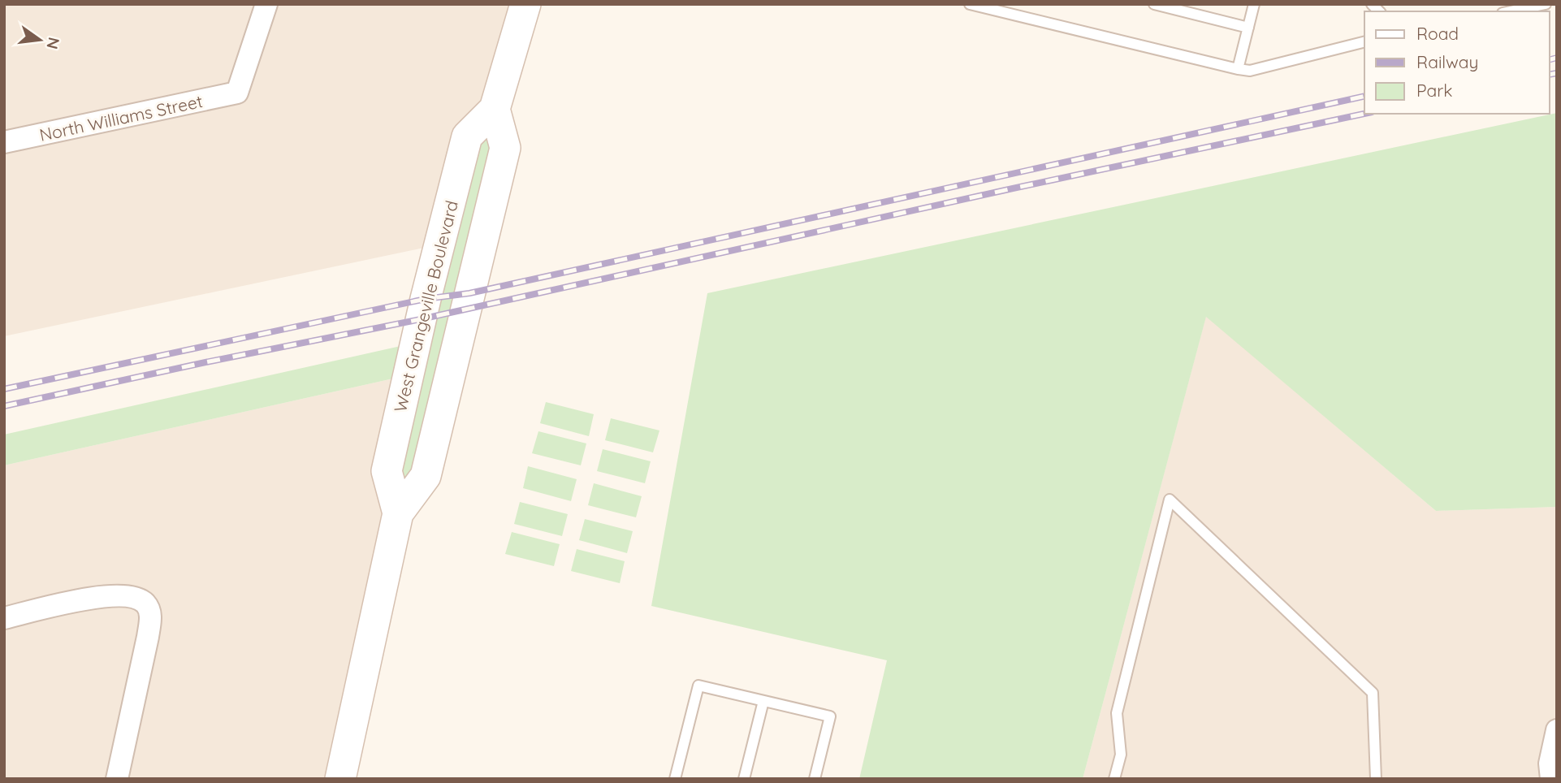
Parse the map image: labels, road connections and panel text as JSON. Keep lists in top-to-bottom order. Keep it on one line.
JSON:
{"streets":{"main road":["West Grangeville Boulevard"],"street":["North Williams Street"]},"legend":["Road","Railway","Park"],"north":"right"}
